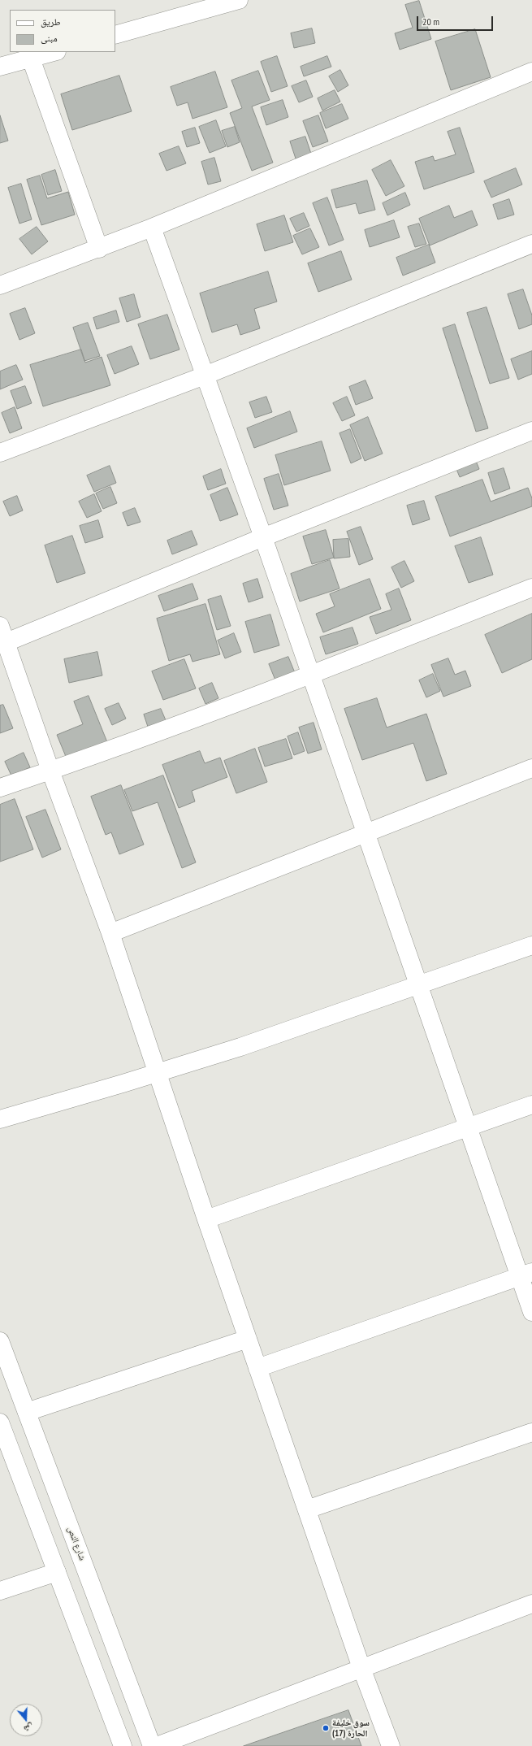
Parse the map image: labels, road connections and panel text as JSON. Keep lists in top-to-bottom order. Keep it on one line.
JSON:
{"streets":{"street":["شارع النص"]},"places":["سوق خليفة الحارة (17)"],"legend":["طريق","مبنى"],"scale_bar":"20 m","north":"bottom"}
